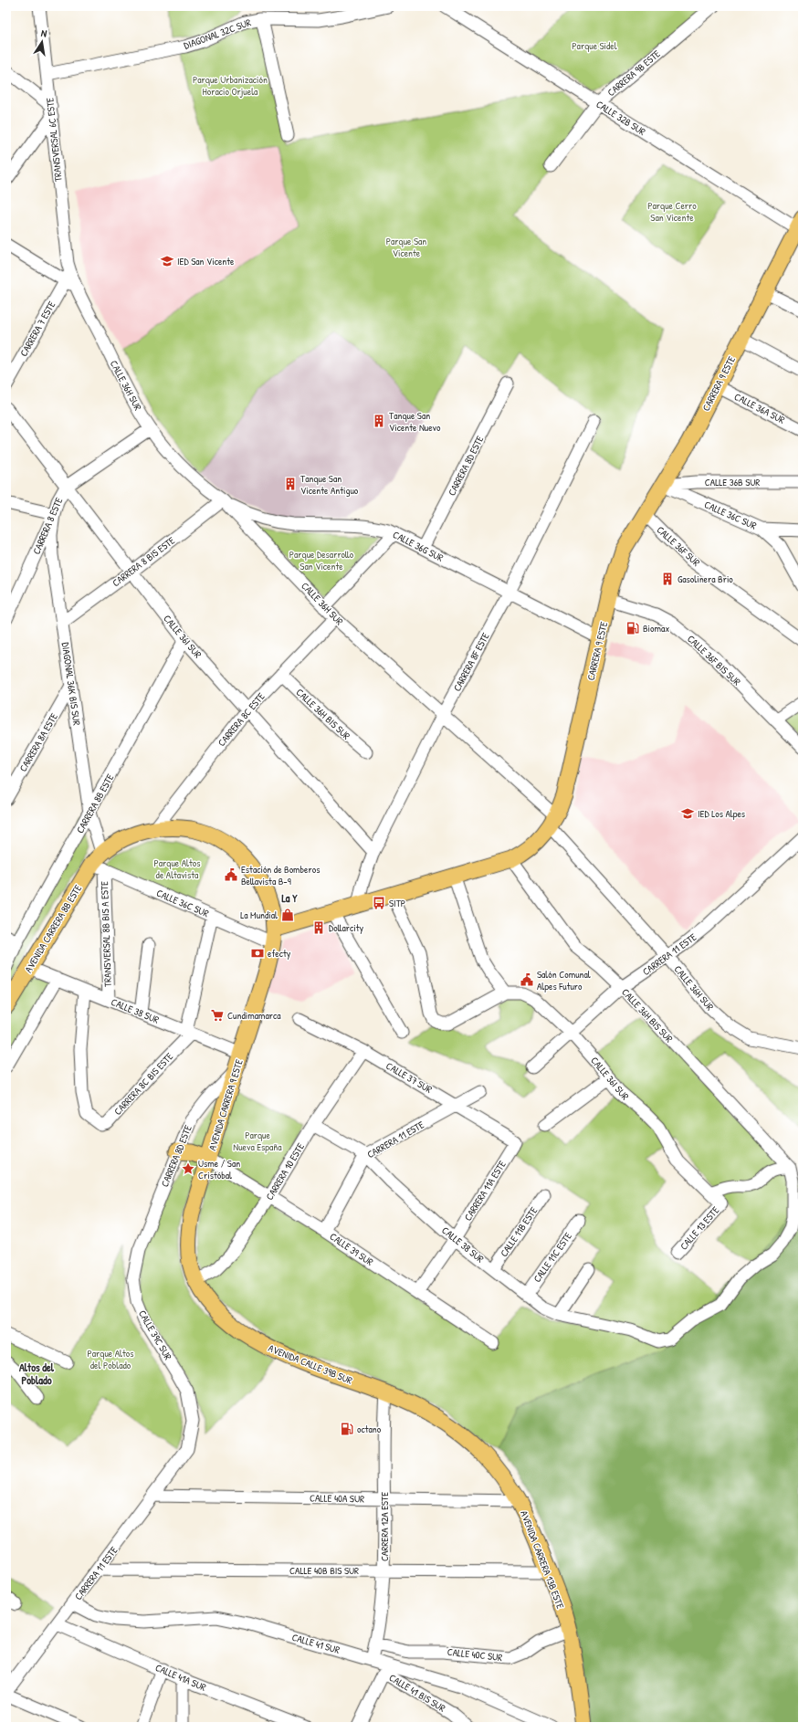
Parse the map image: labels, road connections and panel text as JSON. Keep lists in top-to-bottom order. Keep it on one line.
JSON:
{"streets":{"main road":["CARRERA 9 ESTE","AVENIDA CARRERA 8B ESTE","AVENIDA CARRERA 9 ESTE","AVENIDA CALLE 39B SUR","AVENIDA CARRERA 13B ESTE"],"street":["DIAGONAL 32C SUR","CARRERA 9B ESTE","CALLE 32B SUR","TRANSVERSAL 6C ESTE","CARRERA 7 ESTE","CALLE 36H SUR","CALLE 36A SUR","CARRERA 8D ESTE","CALLE 36B SUR","CALLE 36C SUR","CARRERA 8 ESTE","CALLE 36G SUR","CALLE 36F SUR","CARRERA 8 BIS ESTE","CALLE 36I SUR","CALLE 36F BIS SUR","CARRERA 8F ESTE","DIAGONAL 36K BIS SUR","CALLE 36H BIS SUR","CARRERA 8C ESTE","CARRERA 8A ESTE","CARRERA 8B ESTE","TRANSVERSAL 8B BIS A ESTE","CARRERA 11 ESTE","CALLE 38 SUR","CALLE 37 SUR","CARRERA 8C BIS ESTE","CARRERA 10 ESTE","CARRERA 11A ESTE","CALLE 13 ESTE","CALLE 11B ESTE","CALLE 39 SUR","CALLE 11C ESTE","CALLE 39C SUR","CALLE 40A SUR","CARRERA 12A ESTE","CALLE 40B BIS SUR","CALLE 41 SUR","CALLE 40C SUR","CALLE 41A SUR","CALLE 41 BIS SUR"]},"crossings":[["DIAGONAL 32C SUR","TRANSVERSAL 6C ESTE"],["CARRERA 9B ESTE","CALLE 32B SUR"],["CALLE 32B SUR","CARRERA 9 ESTE"],["TRANSVERSAL 6C ESTE","CARRERA 7 ESTE"],["TRANSVERSAL 6C ESTE","CALLE 36H SUR"],["CARRERA 7 ESTE","CALLE 36H SUR"],["CARRERA 9 ESTE","CALLE 36H SUR"],["CARRERA 9 ESTE","CALLE 36A SUR"],["CARRERA 9 ESTE","CALLE 36B SUR"],["CARRERA 9 ESTE","CALLE 36C SUR"],["CARRERA 9 ESTE","CALLE 36G SUR"],["CARRERA 9 ESTE","CALLE 36F SUR"],["CARRERA 9 ESTE","CALLE 36F BIS SUR"],["CARRERA 9 ESTE","CARRERA 8F ESTE"],["CARRERA 9 ESTE","CALLE 36H BIS SUR"],["CARRERA 9 ESTE","AVENIDA CARRERA 9 ESTE"],["CALLE 36H SUR","CARRERA 8 ESTE"],["CALLE 36H SUR","CALLE 36G SUR"],["CALLE 36H SUR","CARRERA 8 BIS ESTE"],["CALLE 36H SUR","CARRERA 8F ESTE"],["CALLE 36H SUR","CARRERA 8C ESTE"],["CALLE 36H SUR","CARRERA 11 ESTE"],["CARRERA 8D ESTE","CALLE 36G SUR"],["CARRERA 8D ESTE","AVENIDA CARRERA 9 ESTE"],["CARRERA 8D ESTE","CALLE 39C SUR"],["CALLE 36B SUR","CALLE 36C SUR"],["CALLE 36C SUR","DIAGONAL 36K BIS SUR"],["CALLE 36C SUR","AVENIDA CARRERA 8B ESTE"],["CALLE 36C SUR","TRANSVERSAL 8B BIS A ESTE"],["CALLE 36C SUR","AVENIDA CARRERA 9 ESTE"],["CARRERA 8 ESTE","CALLE 36I SUR"],["CARRERA 8 ESTE","DIAGONAL 36K BIS SUR"],["CALLE 36G SUR","CARRERA 8 BIS ESTE"],["CALLE 36G SUR","CARRERA 8F ESTE"],["CARRERA 8 BIS ESTE","CALLE 36I SUR"],["CARRERA 8 BIS ESTE","DIAGONAL 36K BIS SUR"],["CALLE 36I SUR","CARRERA 8F ESTE"],["CALLE 36I SUR","CARRERA 8C ESTE"],["CALLE 36I SUR","CARRERA 8B ESTE"],["CALLE 36I SUR","CARRERA 11 ESTE"],["CALLE 36I SUR","CALLE 13 ESTE"],["DIAGONAL 36K BIS SUR","CARRERA 8A ESTE"],["DIAGONAL 36K BIS SUR","CARRERA 8B ESTE"],["DIAGONAL 36K BIS SUR","AVENIDA CARRERA 8B ESTE"],["DIAGONAL 36K BIS SUR","TRANSVERSAL 8B BIS A ESTE"],["CALLE 36H BIS SUR","CARRERA 8C ESTE"],["CALLE 36H BIS SUR","CARRERA 11 ESTE"],["CALLE 36H BIS SUR","CALLE 38 SUR"],["AVENIDA CARRERA 8B ESTE","TRANSVERSAL 8B BIS A ESTE"],["AVENIDA CARRERA 8B ESTE","CALLE 38 SUR"],["TRANSVERSAL 8B BIS A ESTE","CALLE 38 SUR"],["CARRERA 11 ESTE","CALLE 38 SUR"],["CARRERA 11 ESTE","CALLE 37 SUR"],["CARRERA 11 ESTE","CALLE 39 SUR"],["CARRERA 11 ESTE","CALLE 39C SUR"],["CARRERA 11 ESTE","CALLE 40A SUR"],["CARRERA 11 ESTE","CALLE 40B BIS SUR"],["CARRERA 11 ESTE","CALLE 41 SUR"],["CARRERA 11 ESTE","CALLE 41A SUR"],["CALLE 38 SUR","CARRERA 8C BIS ESTE"],["CALLE 38 SUR","AVENIDA CARRERA 9 ESTE"],["CALLE 38 SUR","CARRERA 10 ESTE"],["CALLE 38 SUR","CARRERA 11A ESTE"],["CALLE 38 SUR","CALLE 11B ESTE"],["CALLE 38 SUR","CALLE 11C ESTE"],["CALLE 37 SUR","CARRERA 10 ESTE"],["CALLE 37 SUR","CARRERA 11A ESTE"],["AVENIDA CARRERA 9 ESTE","CARRERA 10 ESTE"],["AVENIDA CARRERA 9 ESTE","CALLE 39 SUR"],["AVENIDA CARRERA 9 ESTE","AVENIDA CALLE 39B SUR"],["CARRERA 10 ESTE","CALLE 39 SUR"],["CARRERA 10 ESTE","AVENIDA CALLE 39B SUR"],["CARRERA 11A ESTE","CALLE 39 SUR"],["AVENIDA CALLE 39B SUR","CARRERA 12A ESTE"],["AVENIDA CALLE 39B SUR","AVENIDA CARRERA 13B ESTE"],["CALLE 40A SUR","CARRERA 12A ESTE"],["CALLE 40A SUR","AVENIDA CARRERA 13B ESTE"],["CARRERA 12A ESTE","AVENIDA CARRERA 13B ESTE"],["CARRERA 12A ESTE","CALLE 40B BIS SUR"],["CARRERA 12A ESTE","CALLE 41 SUR"],["CARRERA 12A ESTE","CALLE 40C SUR"],["AVENIDA CARRERA 13B ESTE","CALLE 40B BIS SUR"],["AVENIDA CARRERA 13B ESTE","CALLE 40C SUR"],["CALLE 41 SUR","CALLE 41 BIS SUR"]],"districts":["La Y","Altos del Poblado"],"parks":["Parque Sidel","Parque Urbanización Horacio Orjuela","Parque Cerro San Vicente","Parque San Vicente","Parque Desarrollo San Vicente","Parque Altos de Altavista","Parque Nueva España","Parque Altos del Poblado"],"places":{"school or university":["IED San Vicente","IED Los Alpes"],"building":["Tanque San Vicente Nuevo","Tanque San Vicente Antiguo","Gasolinera Brio","Dollarcity"],"fuel station":["Biomax","octano"],"public building":["Estación de Bomberos Bellavista B-9","Salón Comunal Alpes Futuro"],"bus stop":["SITP"],"shop":["La Mundial"],"bank":["efecty"],"supermarket":["Cundimamarca"],"place":["Usme / San Cristóbal"]},"north":"top"}
